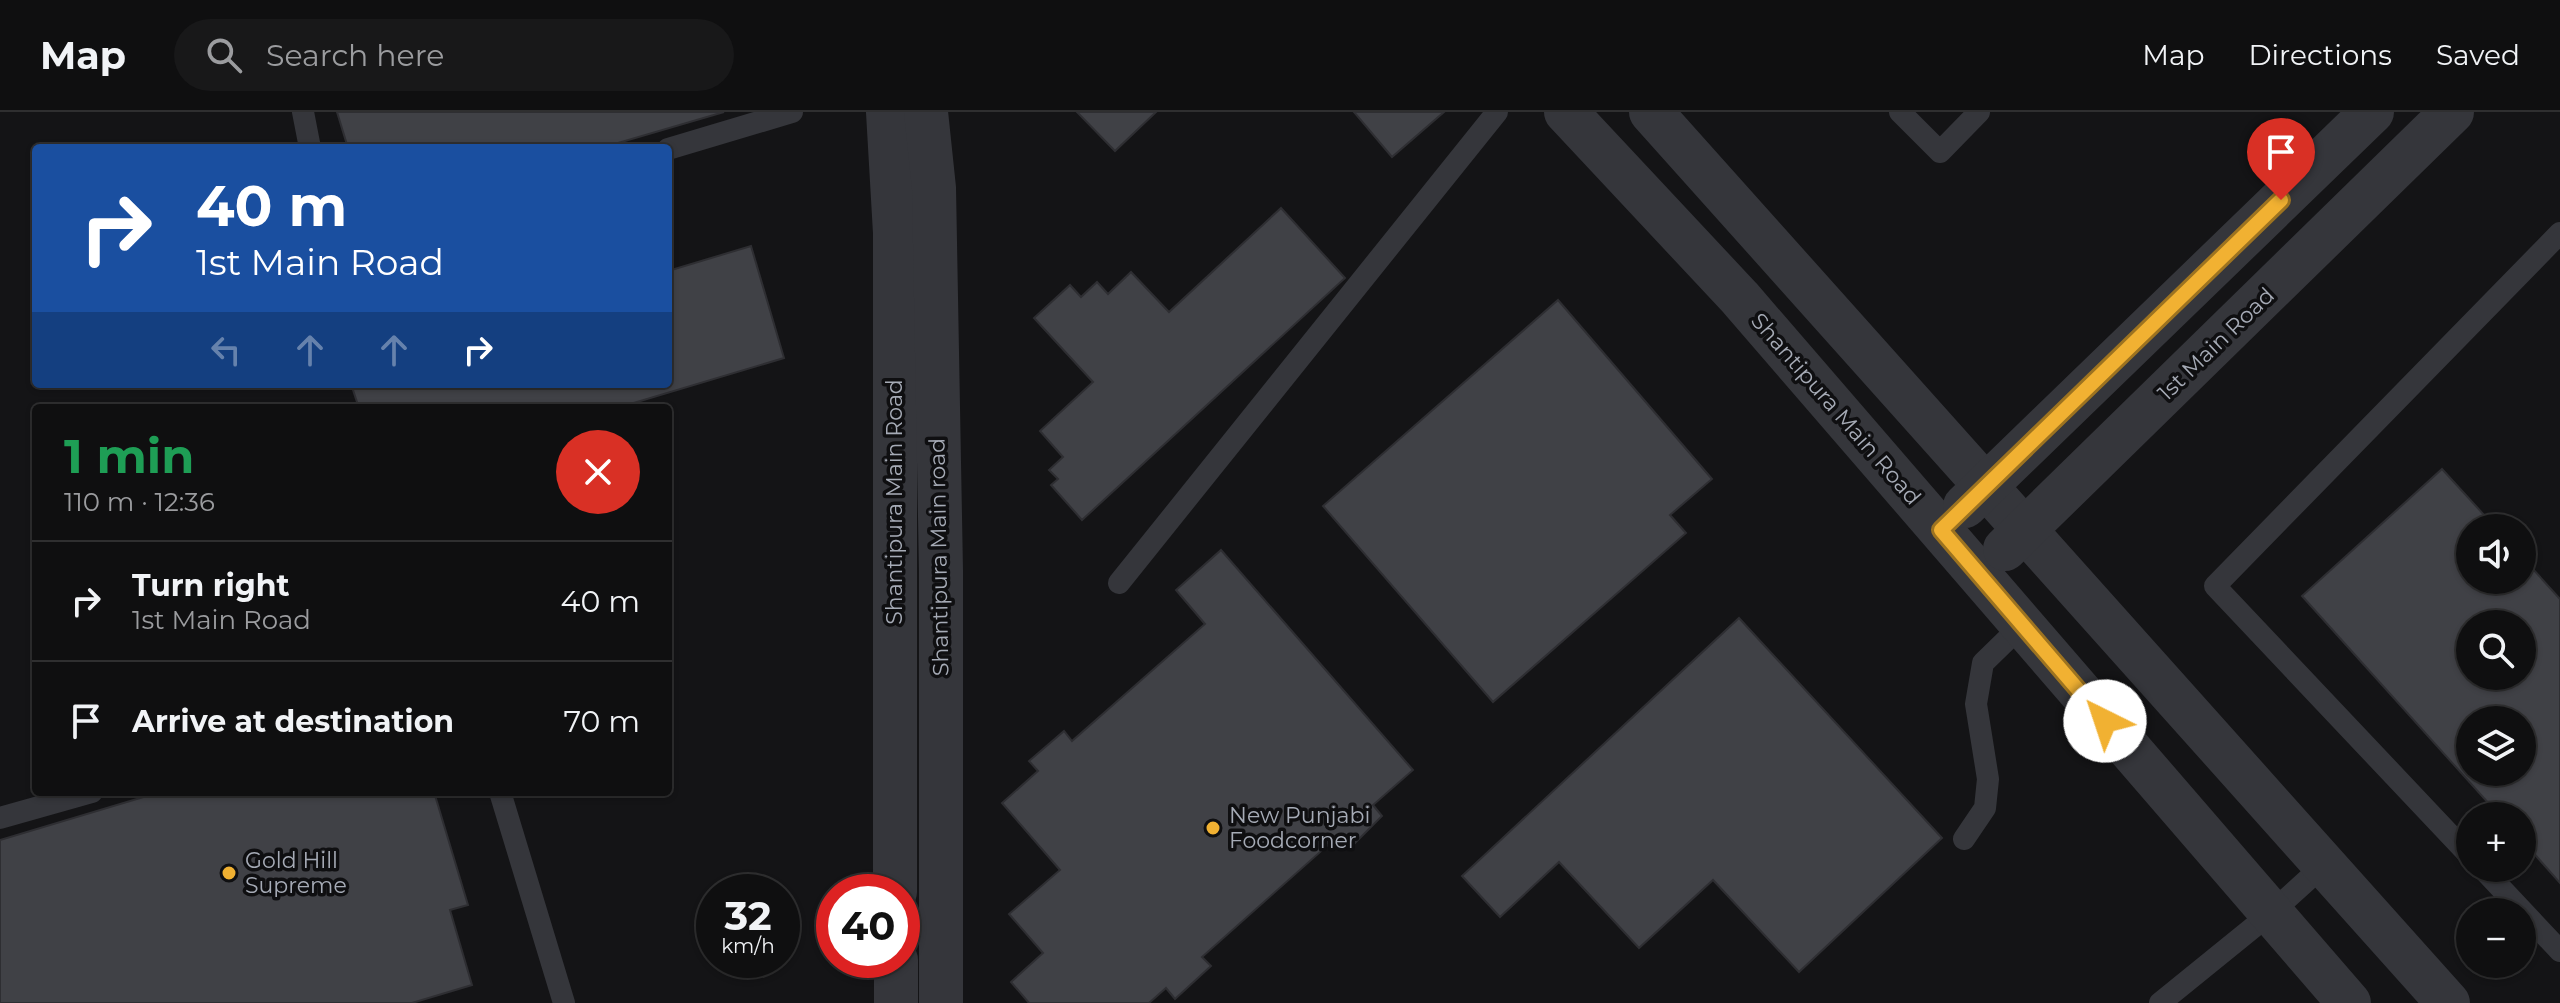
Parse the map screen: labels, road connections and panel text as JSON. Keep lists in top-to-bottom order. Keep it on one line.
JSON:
{"streets":{"street":["1st Main Road","Shantipura Main Road","Shantipura Main road"]},"crossings":[["1st Main Road","Shantipura Main Road"]],"places":["New Punjabi Foodcorner","Gold Hill Supreme"],"page":{"header":"Map","search":"Search here","nav":["Map","Directions","Saved"],"turn":["40 m","1st Main Road"],"heading":["1 min","110 m · 12:36"],"map_buttons":["+","−"],"list":[{"name":"Turn right","note":"1st Main Road","value":"40 m"},{"name":"Arrive at destination","value":"70 m"}],"speed":"32 km/h","limit":"40"}}
